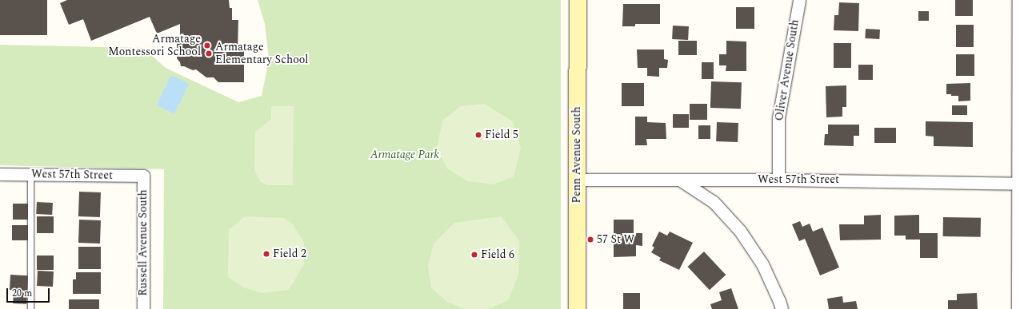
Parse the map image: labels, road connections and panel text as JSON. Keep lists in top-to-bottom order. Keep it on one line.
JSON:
{"streets":{"main road":["Penn Avenue South"],"street":["Oliver Avenue South","West 57th Street","Russell Avenue South"]},"crossings":[["Oliver Avenue South","West 57th Street"],["Penn Avenue South","West 57th Street"],["West 57th Street","Russell Avenue South"]],"parks":["Armatage Park"],"places":["Armatage Montessori School","Armatage Elementary School","Field 5","57 St W","Field 2","Field 6"],"scale_bar":"20 m"}
